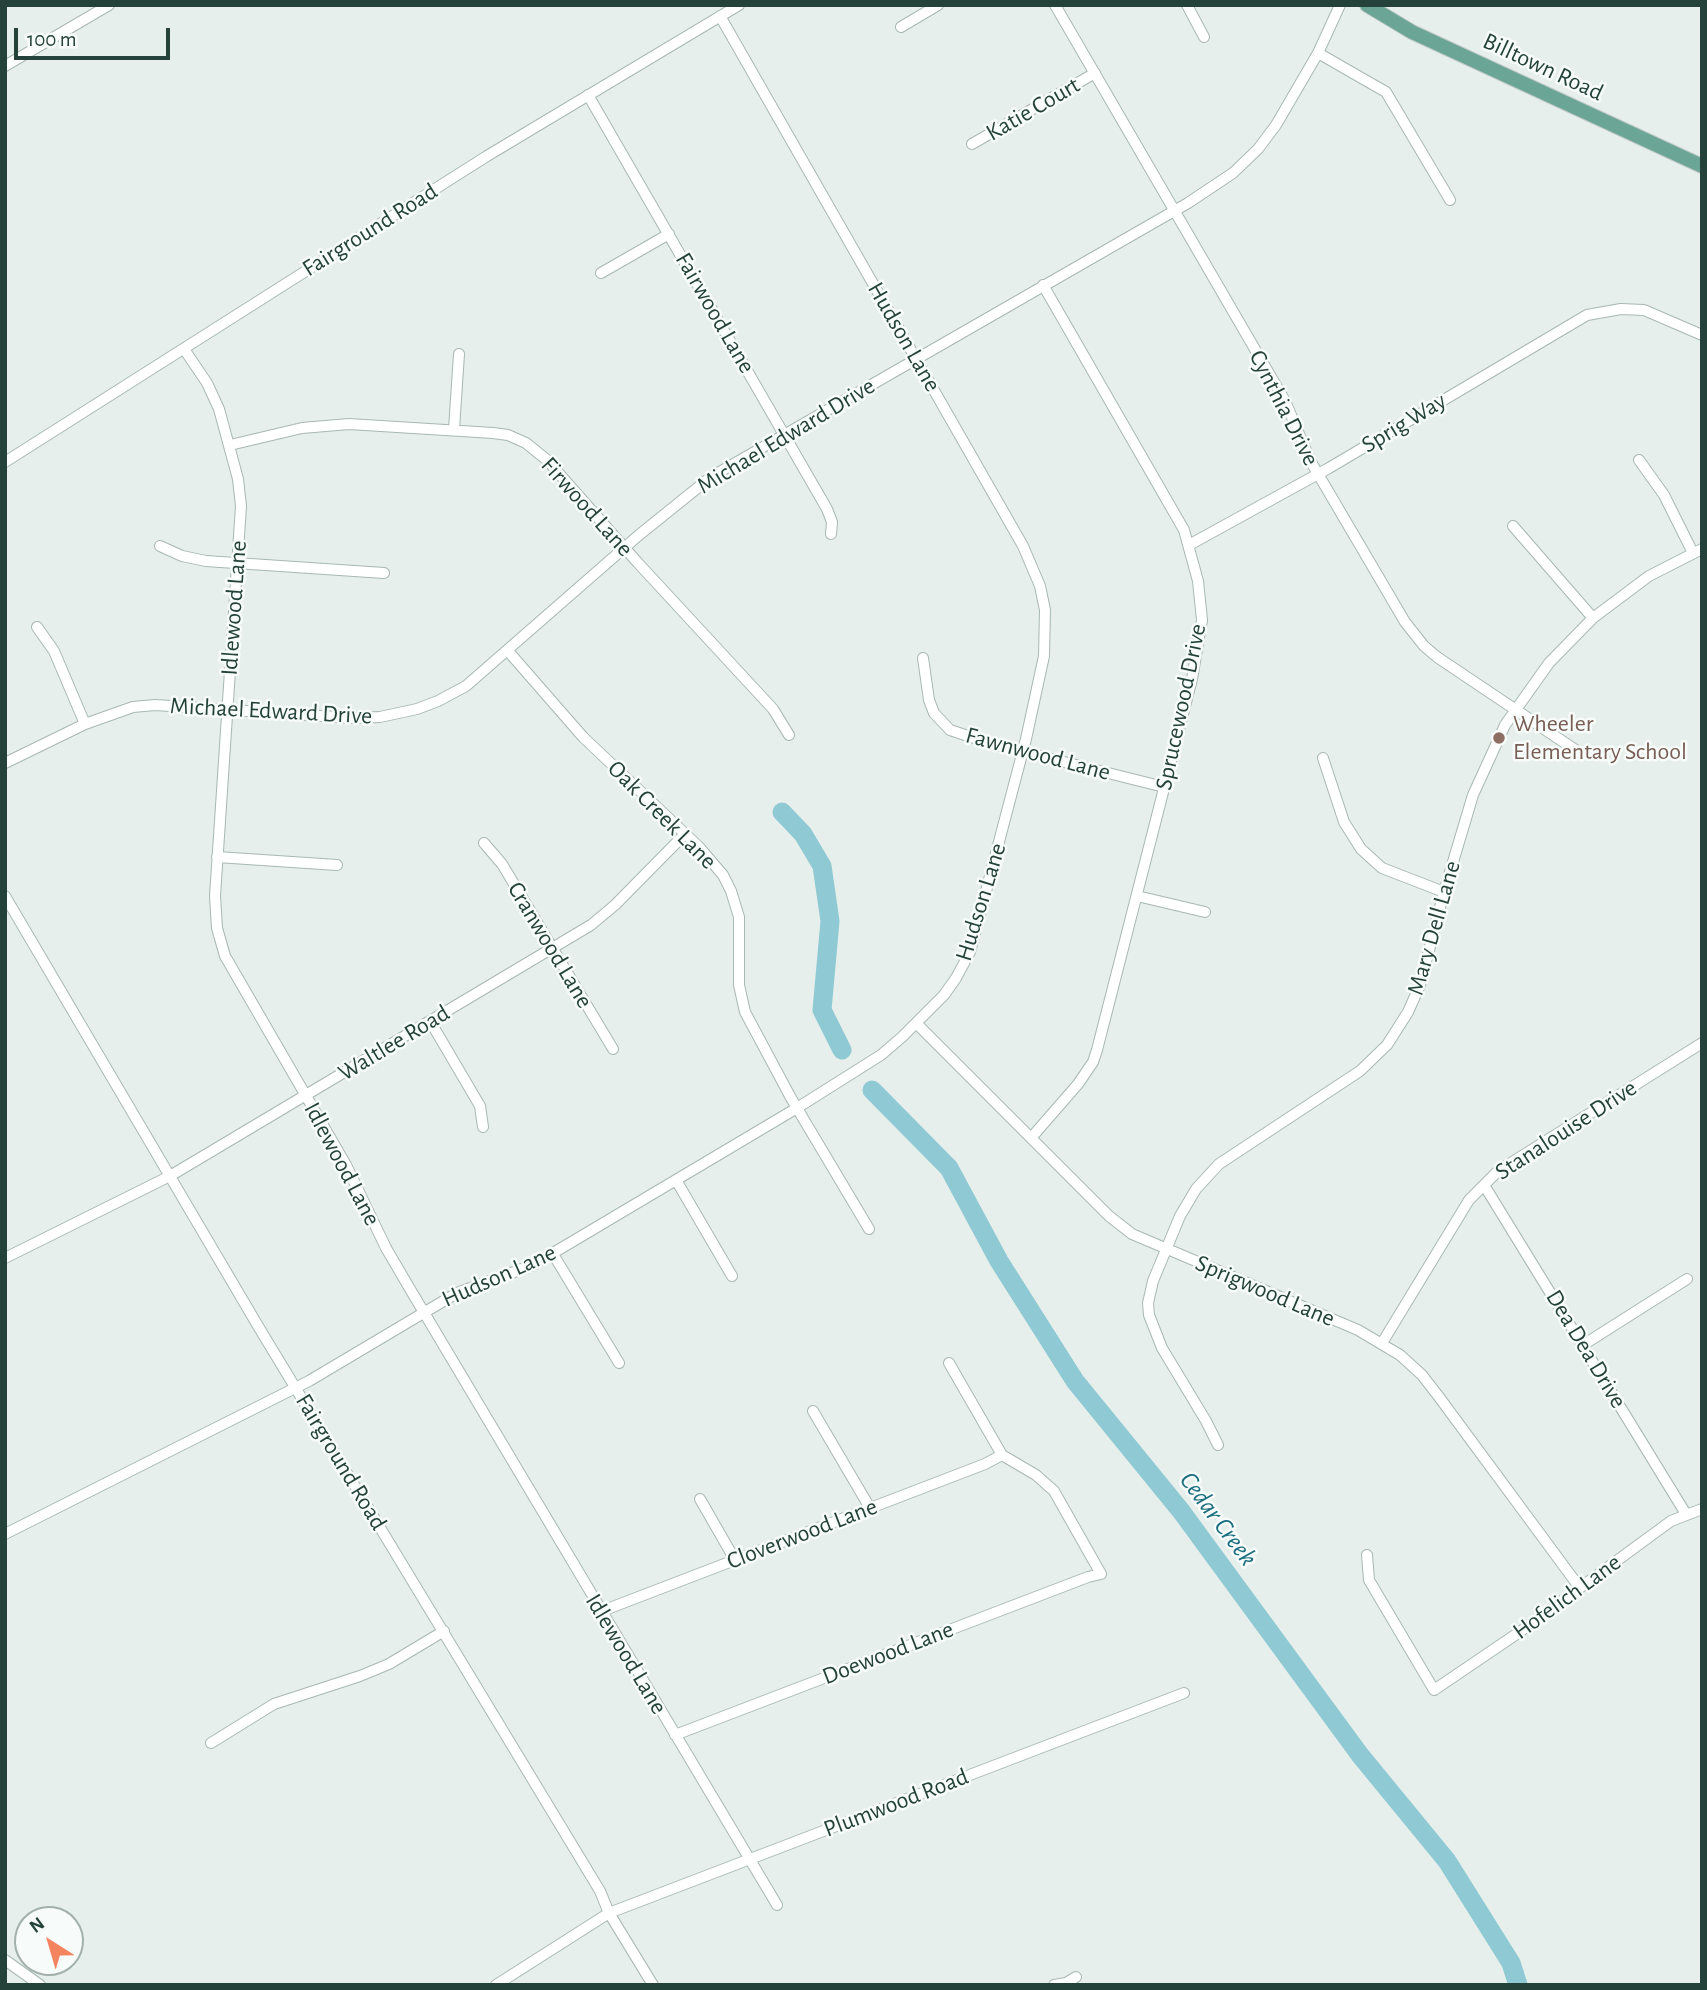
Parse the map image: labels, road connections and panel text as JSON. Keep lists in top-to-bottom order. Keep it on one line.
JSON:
{"streets":{"main road":["Billtown Road"],"street":["Katie Court","Fairground Road","Fairwood Lane","Hudson Lane","Cynthia Drive","Sprig Way","Michael Edward Drive","Firwood Lane","Idlewood Lane","Sprucewood Drive","Fawnwood Lane","Oak Creek Lane","Mary Dell Lane","Cranwood Lane","Waltlee Road","Stanalouise Drive","Sprigwood Lane","Dea Dea Drive","Cloverwood Lane","Hofelich Lane","Doewood Lane","Plumwood Road"]},"crossings":[["Katie Court","Cynthia Drive"],["Fairground Road","Fairwood Lane"],["Fairground Road","Hudson Lane"],["Fairground Road","Idlewood Lane"],["Fairground Road","Waltlee Road"],["Fairground Road","Plumwood Road"],["Fairwood Lane","Michael Edward Drive"],["Hudson Lane","Michael Edward Drive"],["Hudson Lane","Idlewood Lane"],["Hudson Lane","Fawnwood Lane"],["Hudson Lane","Oak Creek Lane"],["Hudson Lane","Sprigwood Lane"],["Cynthia Drive","Sprig Way"],["Cynthia Drive","Michael Edward Drive"],["Cynthia Drive","Mary Dell Lane"],["Sprig Way","Sprucewood Drive"],["Michael Edward Drive","Firwood Lane"],["Michael Edward Drive","Idlewood Lane"],["Michael Edward Drive","Sprucewood Drive"],["Michael Edward Drive","Oak Creek Lane"],["Firwood Lane","Idlewood Lane"],["Idlewood Lane","Waltlee Road"],["Idlewood Lane","Cloverwood Lane"],["Idlewood Lane","Doewood Lane"],["Idlewood Lane","Plumwood Road"],["Sprucewood Drive","Fawnwood Lane"],["Sprucewood Drive","Sprigwood Lane"],["Oak Creek Lane","Waltlee Road"],["Mary Dell Lane","Sprigwood Lane"],["Cranwood Lane","Waltlee Road"],["Stanalouise Drive","Sprigwood Lane"],["Stanalouise Drive","Dea Dea Drive"],["Sprigwood Lane","Hofelich Lane"],["Dea Dea Drive","Hofelich Lane"],["Cloverwood Lane","Doewood Lane"]],"water":["Cedar Creek"],"places":["Wheeler Elementary School"],"scale_bar":"100 m","north":"top left"}
